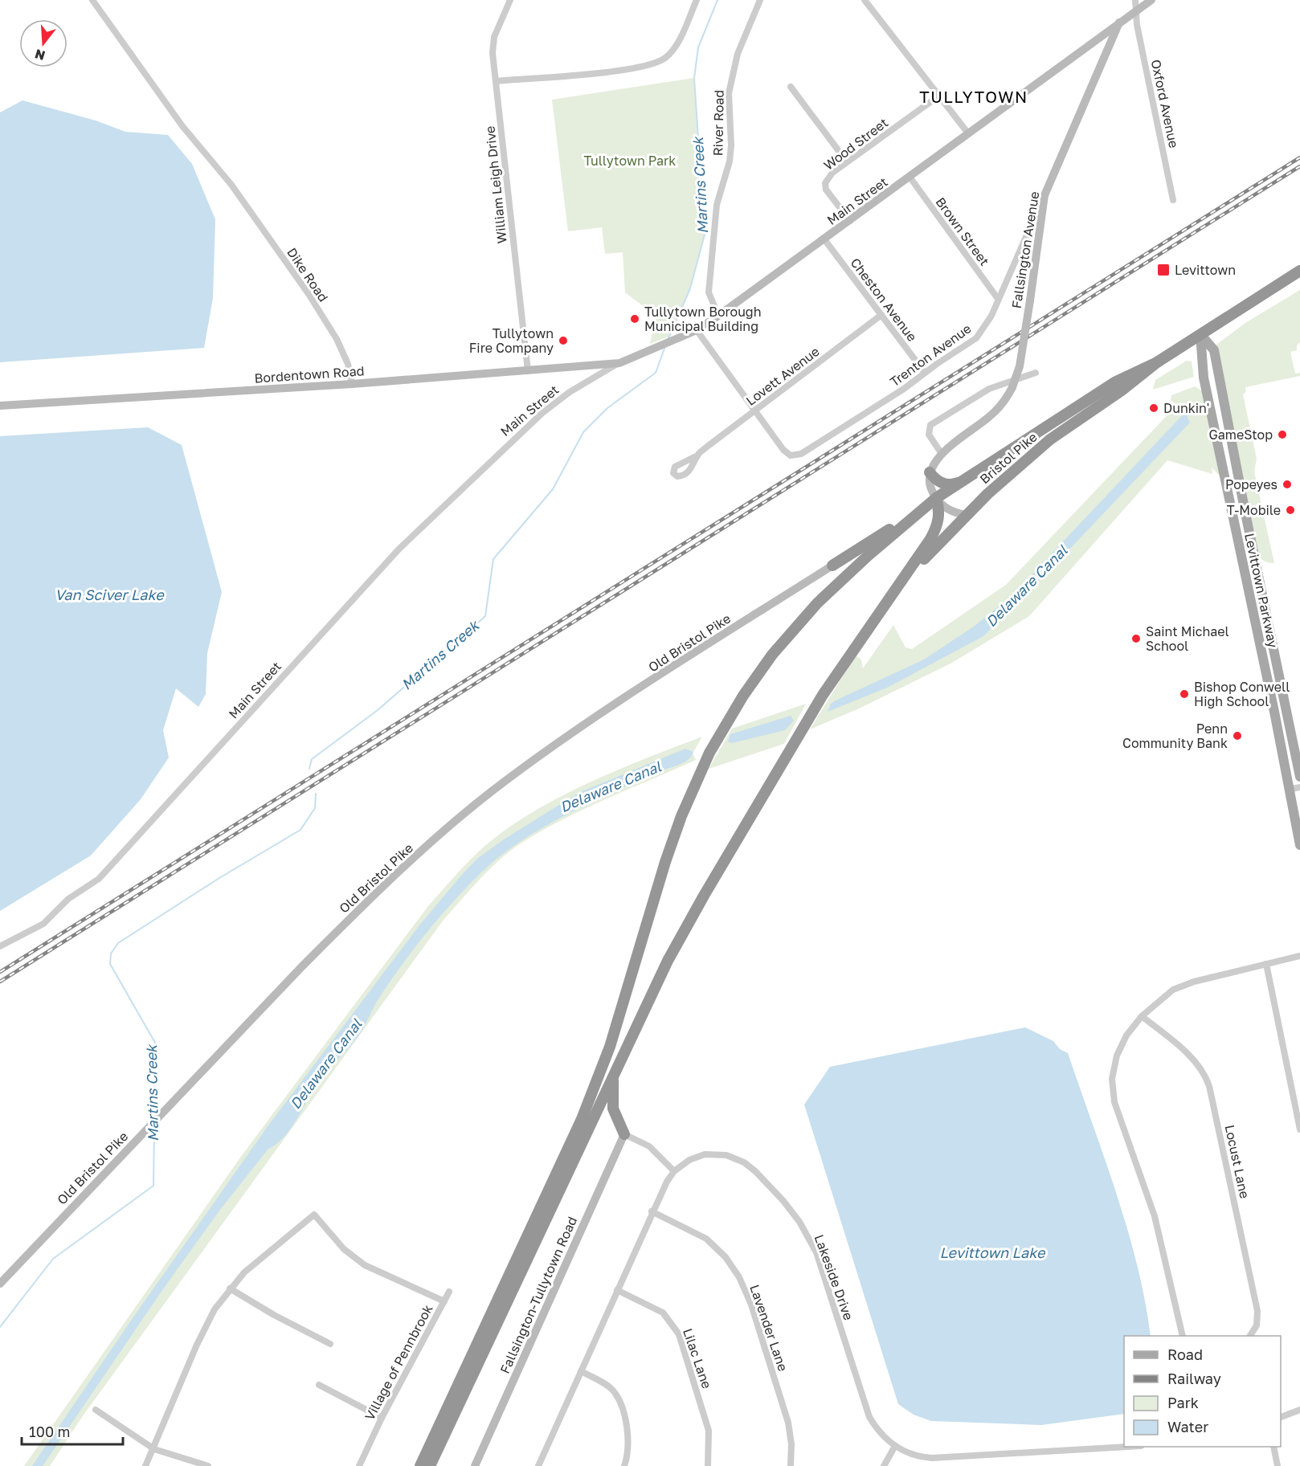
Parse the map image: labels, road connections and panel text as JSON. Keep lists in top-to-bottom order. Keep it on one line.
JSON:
{"streets":{"highway":["Bristol Pike"],"main road":["Main Street","Fallsington Avenue","Bordentown Road","Levittown Parkway","Old Bristol Pike","Fallsington-Tullytown Road"],"street":["Oxford Avenue","River Road","Wood Street","William Leigh Drive","Brown Street","Dike Road","Cheston Avenue","Trenton Avenue","Lovett Avenue","Locust Lane","Lakeside Drive","Lavender Lane","Lilac Lane","Village of Pennbrook"]},"crossings":[["Oxford Avenue","Main Street"],["River Road","Main Street"],["Wood Street","Main Street"],["William Leigh Drive","Bordentown Road"],["Main Street","Brown Street"],["Main Street","Fallsington Avenue"],["Main Street","Cheston Avenue"],["Main Street","Bordentown Road"],["Brown Street","Trenton Avenue"],["Fallsington Avenue","Trenton Avenue"],["Dike Road","Bordentown Road"],["Cheston Avenue","Trenton Avenue"],["Cheston Avenue","Lovett Avenue"],["Trenton Avenue","Lovett Avenue"],["Bristol Pike","Levittown Parkway"],["Lakeside Drive","Lavender Lane"],["Lakeside Drive","Lilac Lane"]],"districts":["TULLYTOWN"],"water":["Martins Creek","Delaware Canal","Van Sciver Lake","Levittown Lake"],"parks":["Tullytown Park"],"places":{"transit":["Levittown"],"other":["Tullytown Borough Municipal Building","Tullytown Fire Company","Dunkin'","GameStop","Popeyes","T-Mobile","Saint Michael School","Bishop Conwell High School","Penn Community Bank"]},"legend":["Road","Railway","Park","Water"],"scale_bar":"100 m","north":"bottom"}
